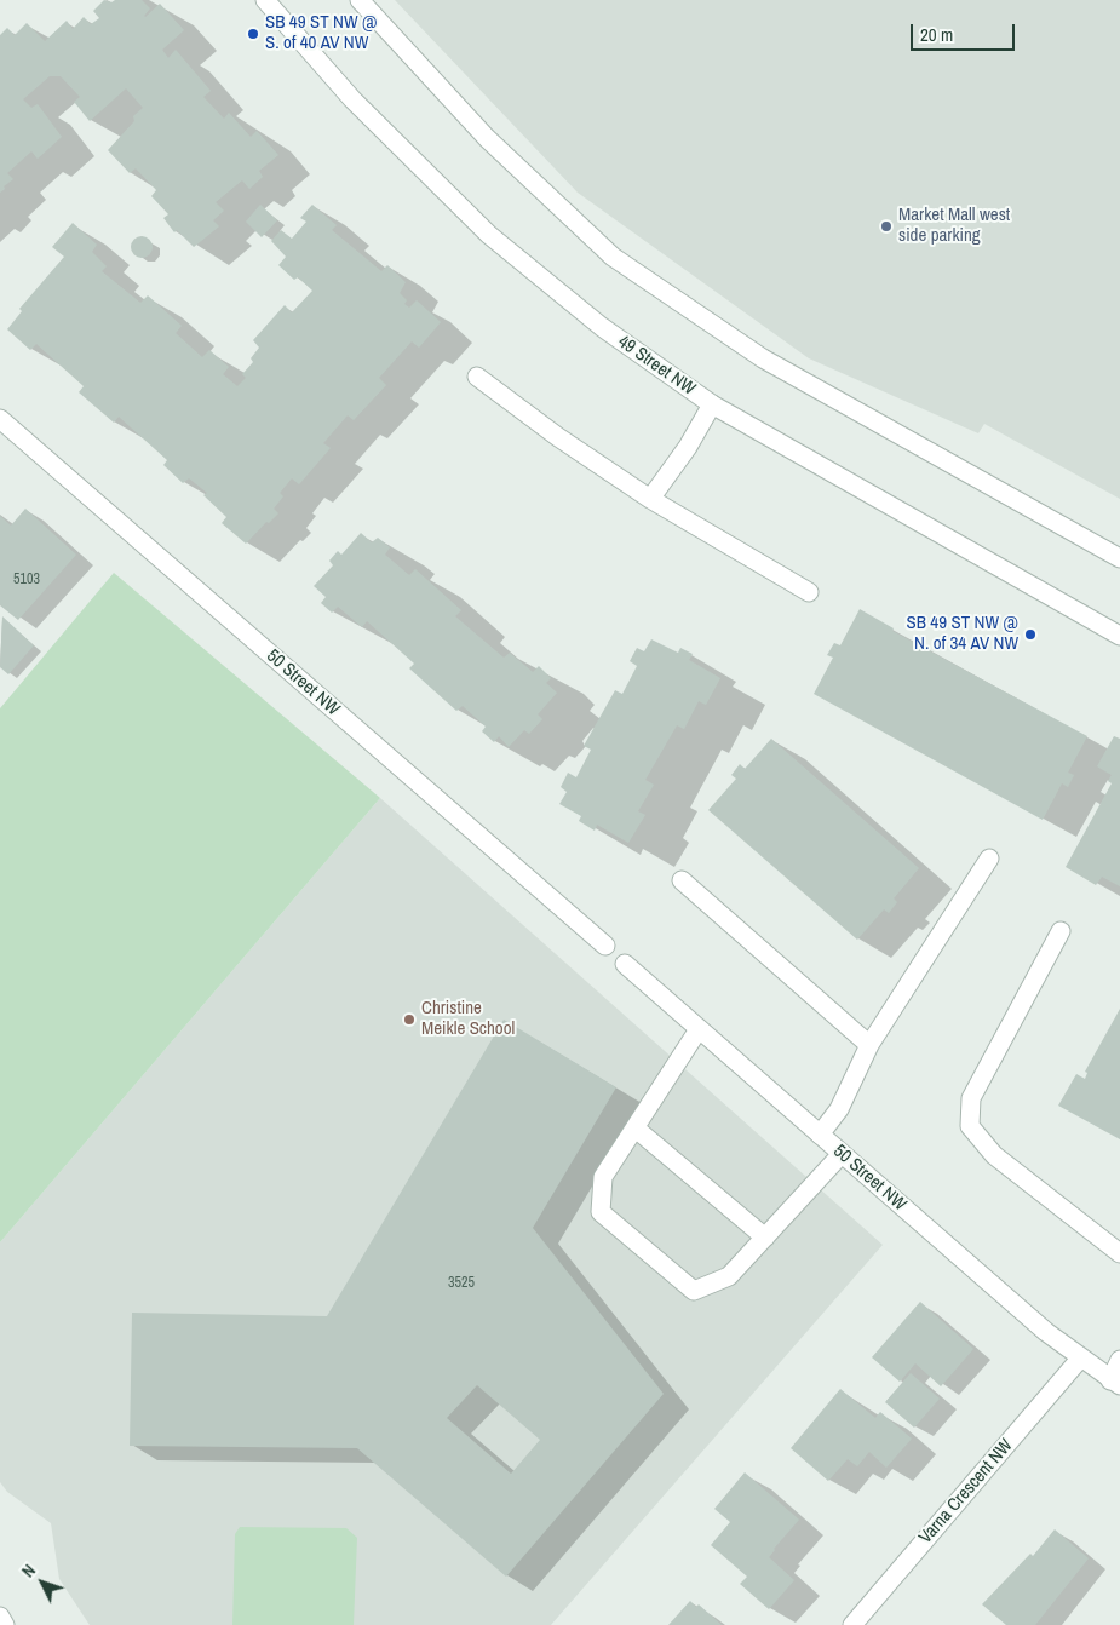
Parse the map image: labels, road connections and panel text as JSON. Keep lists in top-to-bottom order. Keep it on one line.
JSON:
{"streets":{"street":["49 Street NW","50 Street NW","Varna Crescent NW"]},"crossings":[["50 Street NW","Varna Crescent NW"]],"places":["SB 49 ST NW @ S. of 40 AV NW","Market Mall west side parking","SB 49 ST NW @ N. of 34 AV NW","Christine Meikle School"],"house_numbers":["5103","3525"],"scale_bar":"20 m","north":"top left"}
